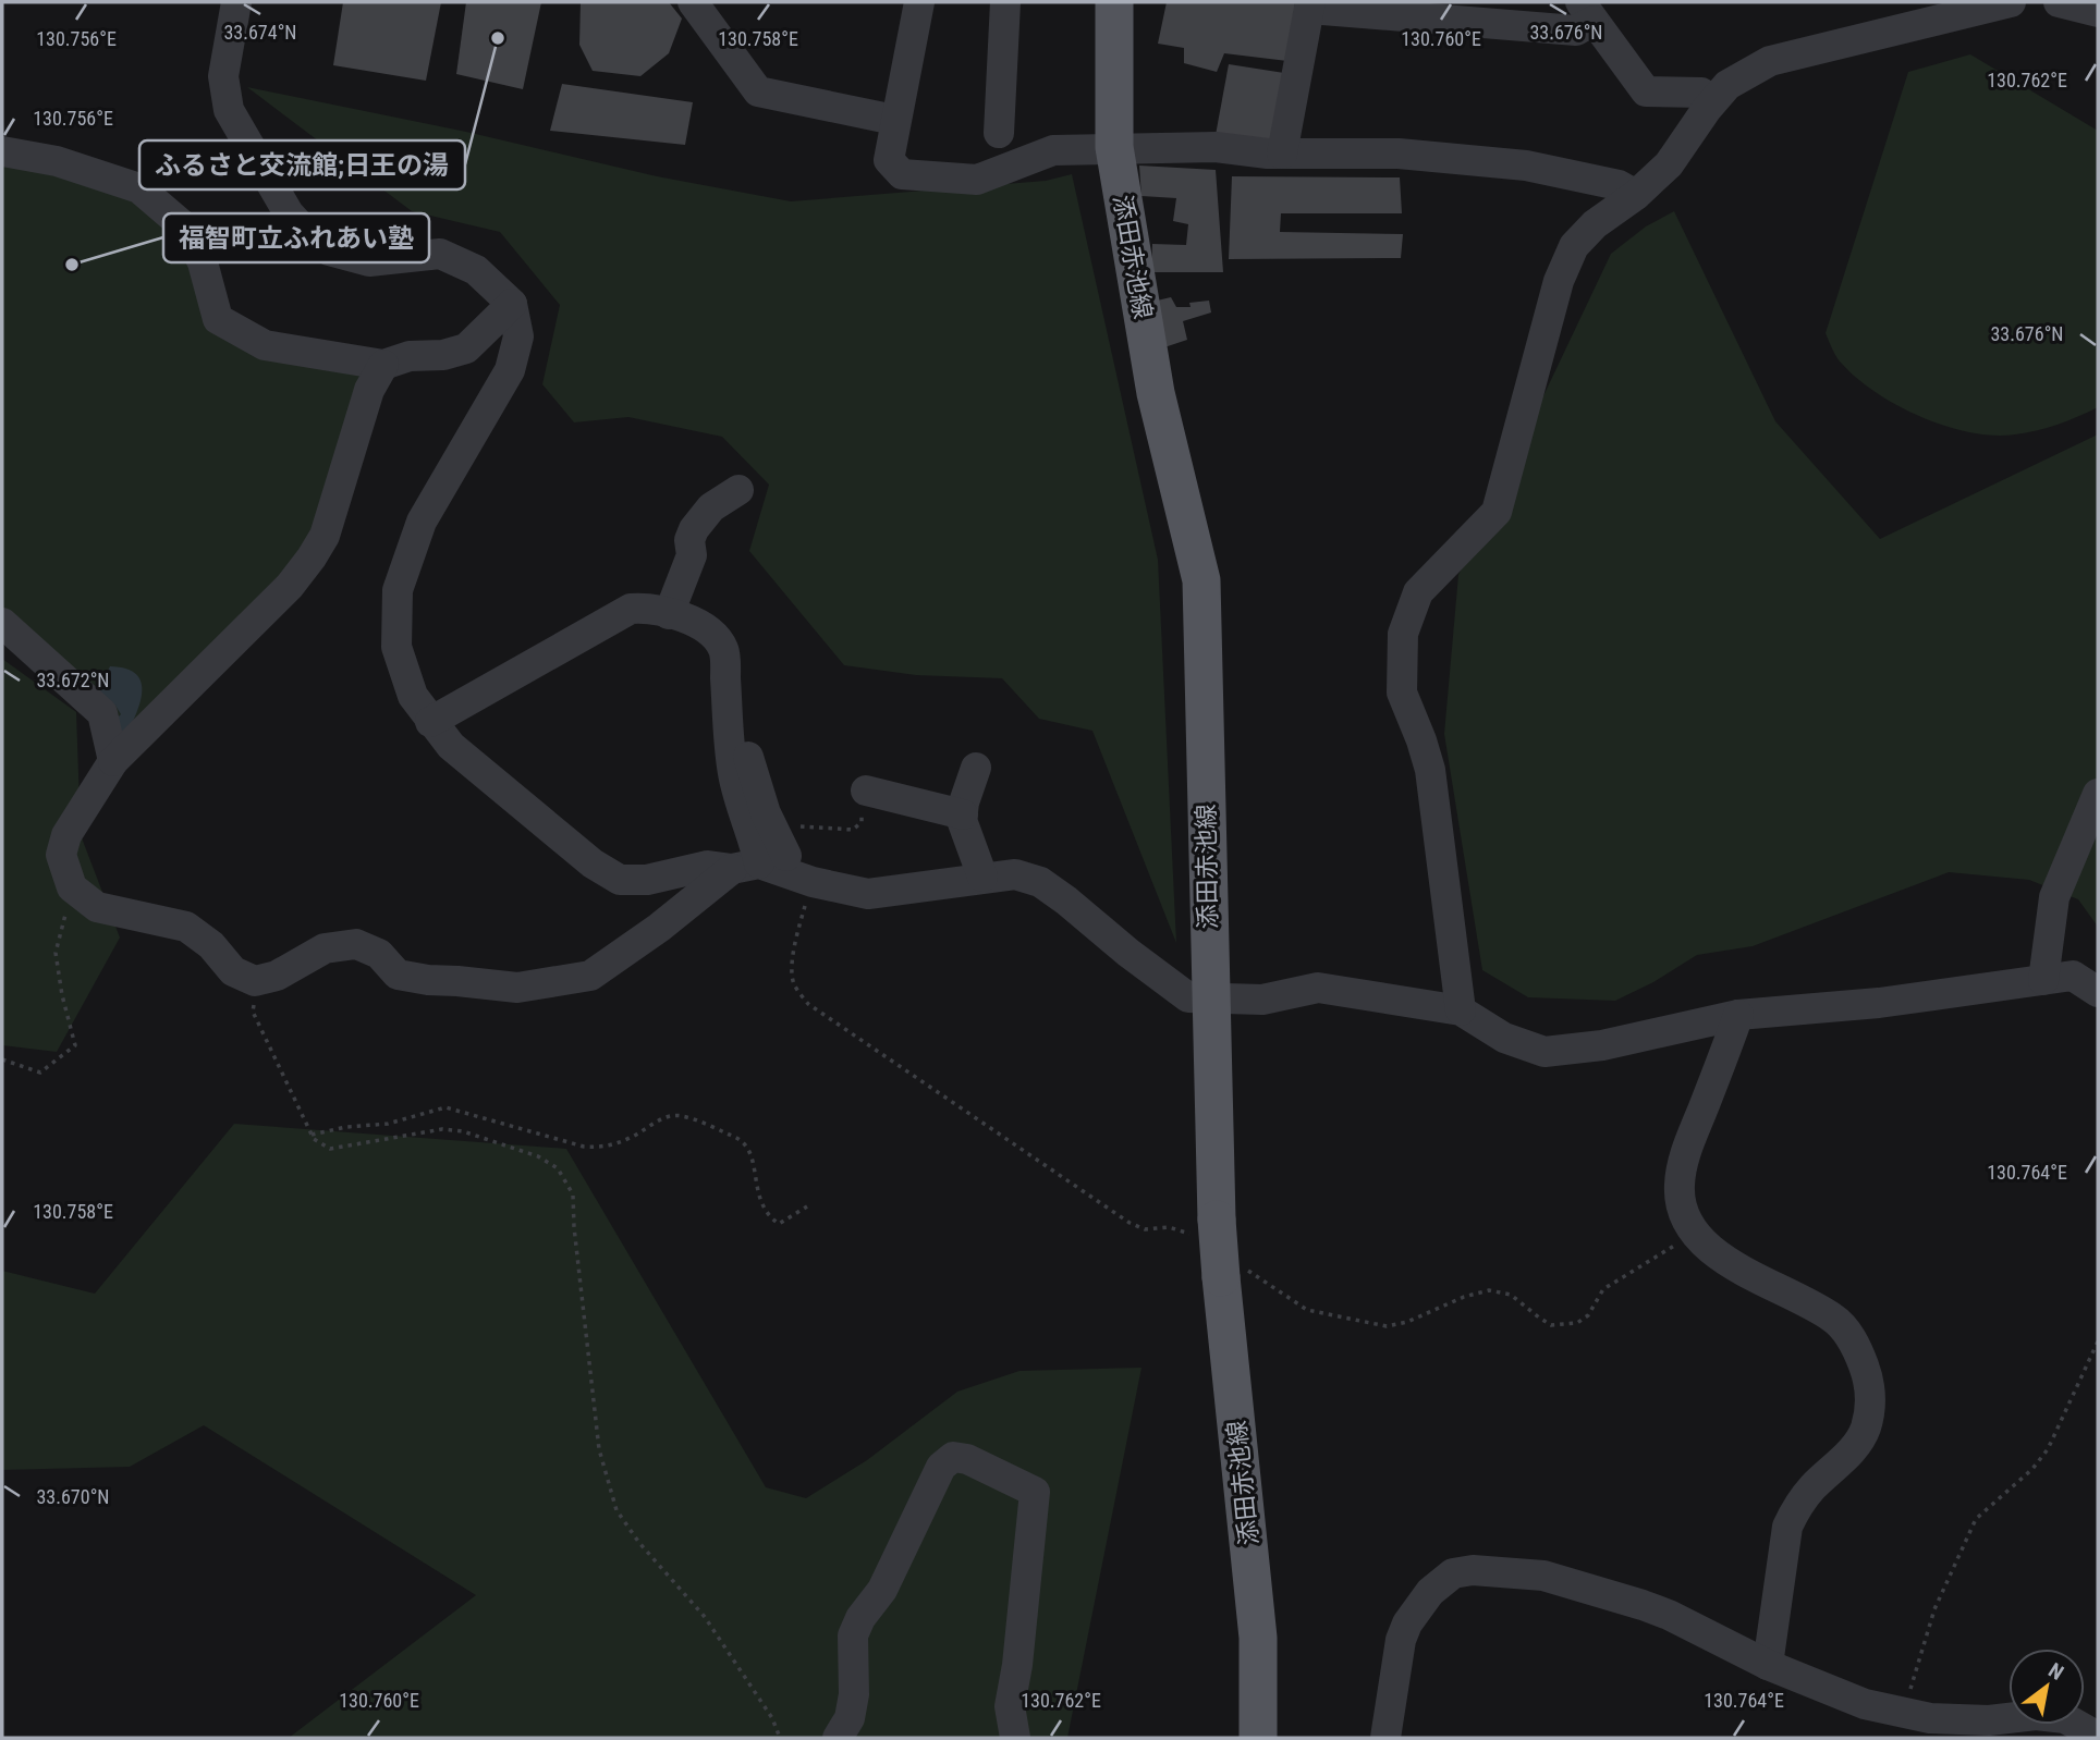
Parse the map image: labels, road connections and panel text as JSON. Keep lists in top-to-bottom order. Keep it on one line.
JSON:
{"streets":{"main road":["添田赤池線"]},"places":["ふるさと交流館;日王の湯","福智町立ふれあい塾"],"north":"top right","coordinates":["33.674°N","33.676°N","130.756°E","130.758°E","130.760°E","130.762°E","33.672°N","130.764°E","33.670°N"]}
